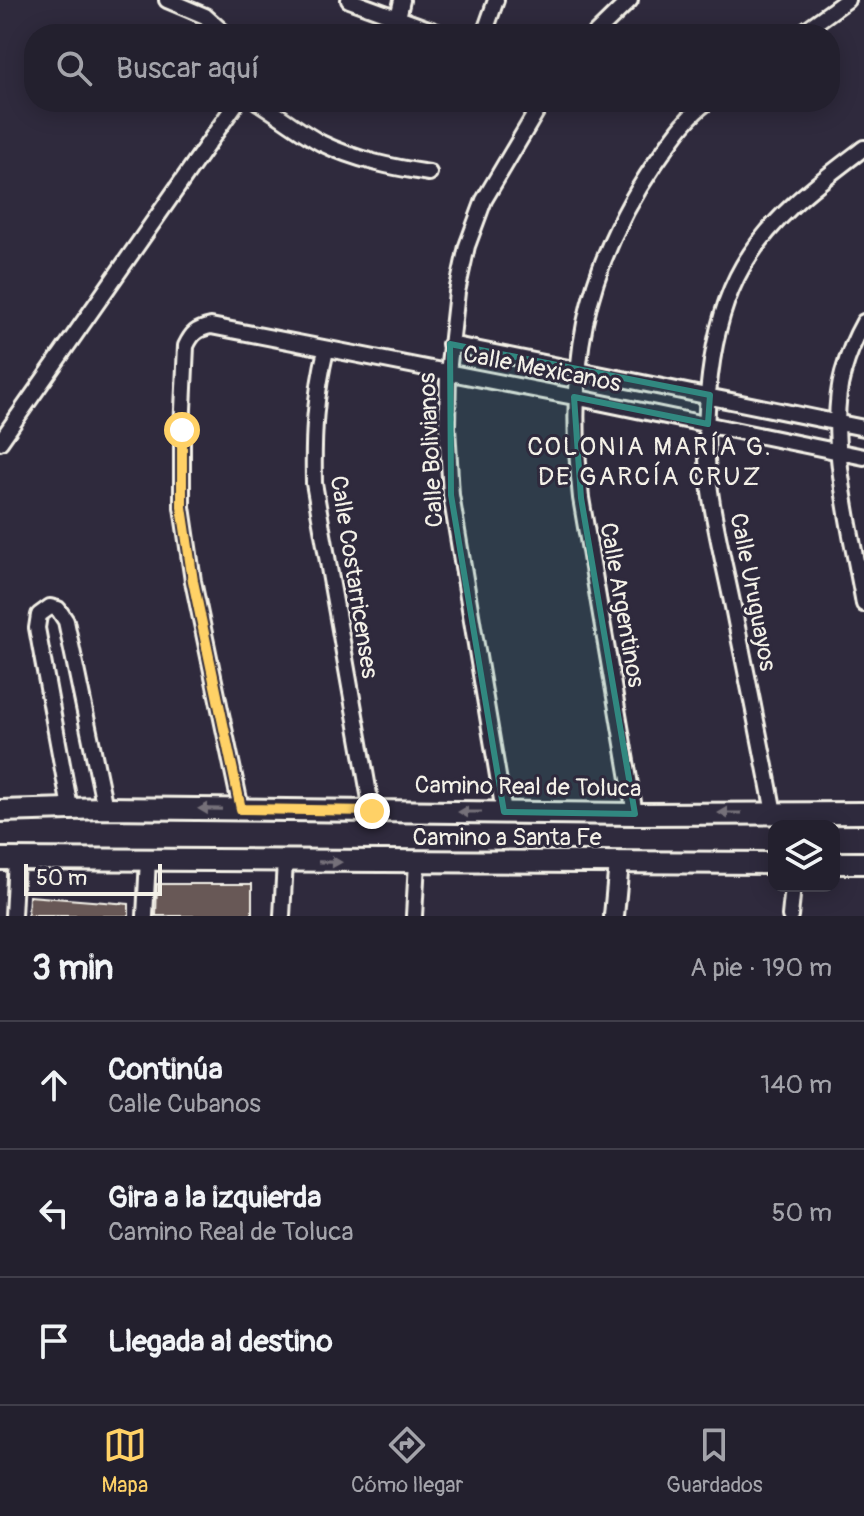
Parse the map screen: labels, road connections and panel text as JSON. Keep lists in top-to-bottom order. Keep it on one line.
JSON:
{"streets":{"main road":["Camino Real de Toluca","Camino a Santa Fe"],"street":["Calle Mexicanos","Calle Bolivianos","Calle Costarricenses","Calle Uruguayos","Calle Argentinos"]},"crossings":[["Calle Mexicanos","Calle Bolivianos"],["Calle Mexicanos","Calle Costarricenses"],["Calle Mexicanos","Calle Uruguayos"],["Calle Mexicanos","Calle Argentinos"],["Calle Mexicanos","Camino Real de Toluca"],["Calle Bolivianos","Camino Real de Toluca"],["Calle Costarricenses","Camino Real de Toluca"],["Calle Uruguayos","Camino Real de Toluca"],["Calle Argentinos","Camino Real de Toluca"]],"one_way":["Camino Real de Toluca"],"districts":["COLONIA MARÍA G. DE GARCÍA CRUZ"],"scale_bar":"50 m","page":{"search":"Buscar aquí","scale":"50 m","heading":["3 min","A pie · 190 m"],"list":[["Continúa","Calle Cubanos","140 m"],["Gira a la izquierda","Camino Real de Toluca","50 m"],"Llegada al destino"],"nav":["Mapa","Cómo llegar","Guardados"]}}
